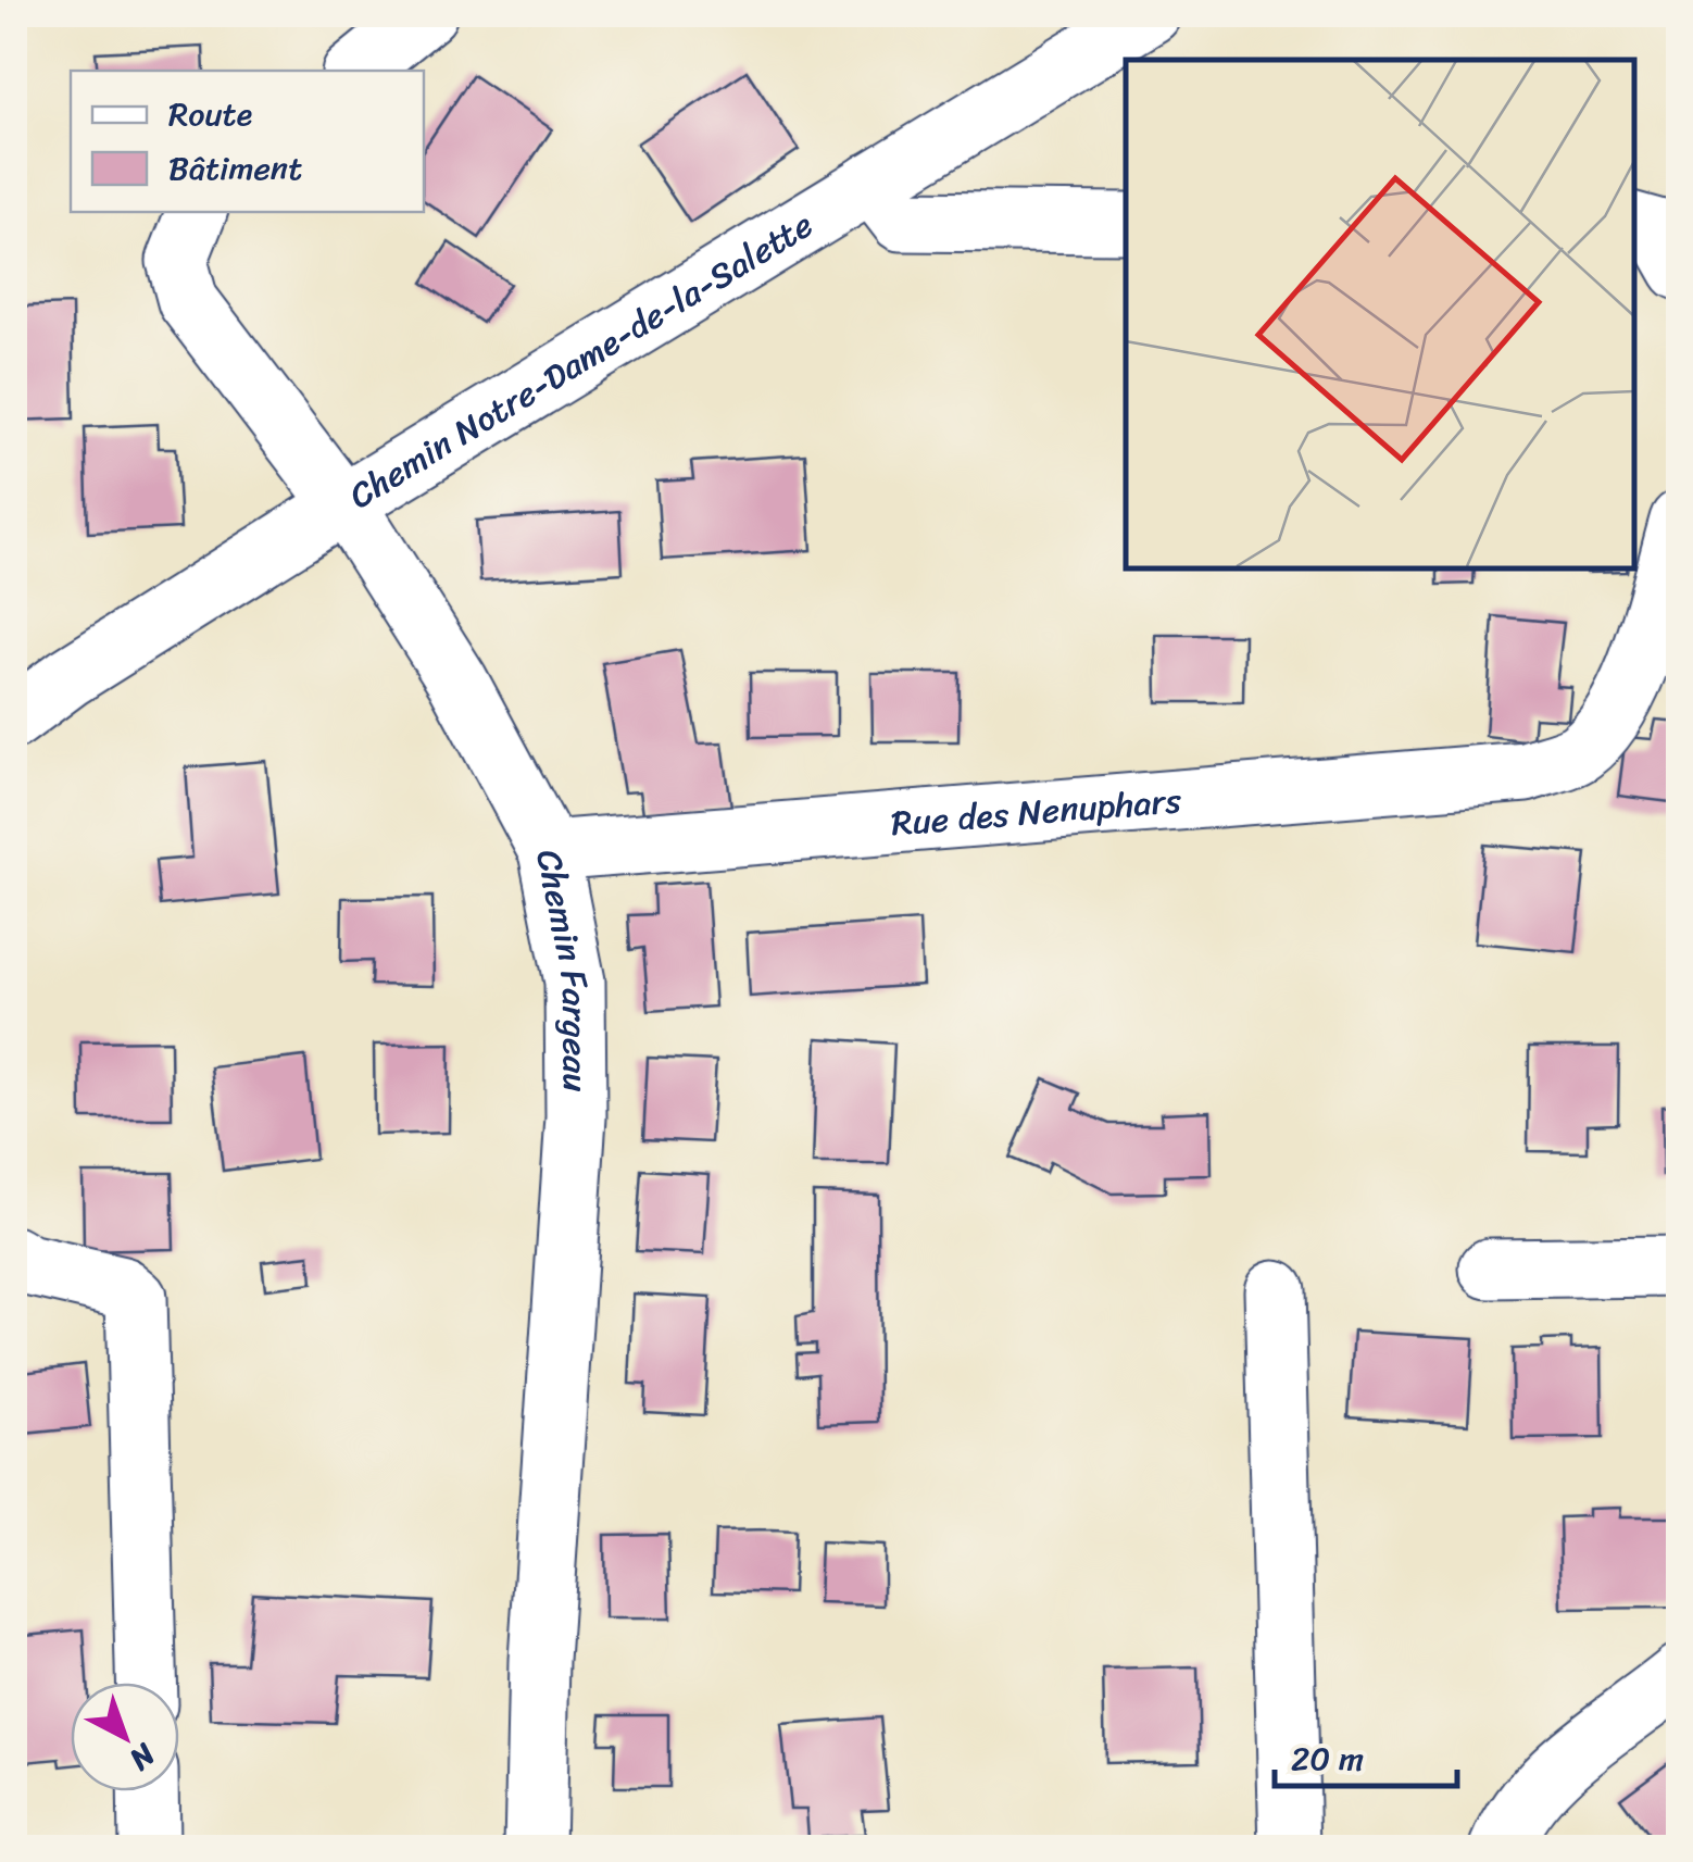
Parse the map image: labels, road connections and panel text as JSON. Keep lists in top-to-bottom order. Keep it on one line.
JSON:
{"streets":{"street":["Chemin Notre-Dame-de-la-Salette","Rue des Nenuphars","Chemin Fargeau"]},"crossings":[["Chemin Notre-Dame-de-la-Salette","Chemin Fargeau"],["Rue des Nenuphars","Chemin Fargeau"]],"legend":["Route","Bâtiment"],"scale_bar":"20 m","north":"bottom right"}
